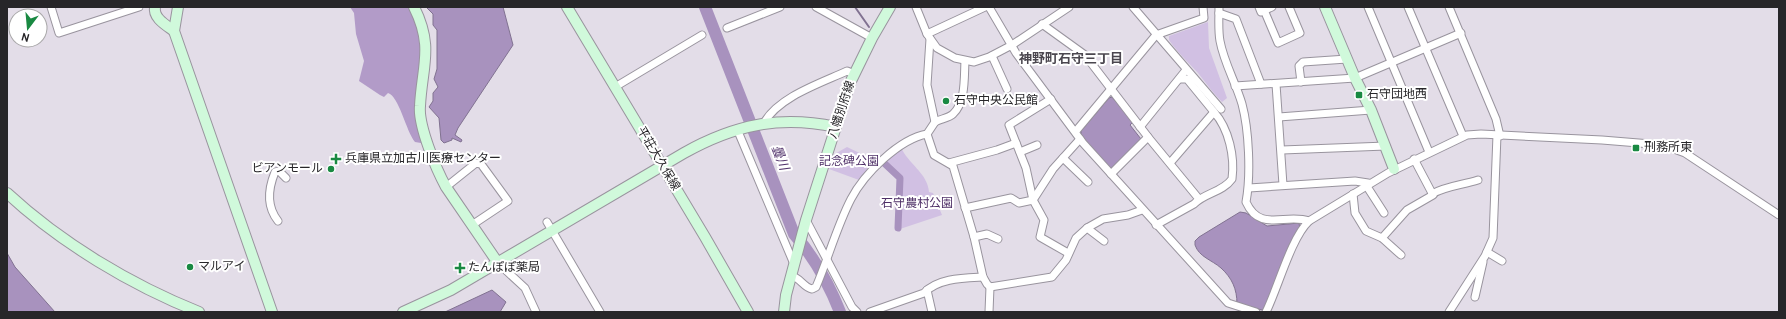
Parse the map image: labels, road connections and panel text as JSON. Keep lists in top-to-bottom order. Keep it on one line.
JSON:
{"streets":{"street":["八幡別府線","平荘大久保線"]},"districts":["神野町石守三丁目"],"water":["曇川"],"parks":["記念碑公園","石守農村公園"],"places":{"transit":["石守団地西","刑務所東"],"other":["石守中央公民館","ビアンモール","マルアイ"],"health":["兵庫県立加古川医療センター","たんぽぽ薬局"]},"north":"bottom"}
